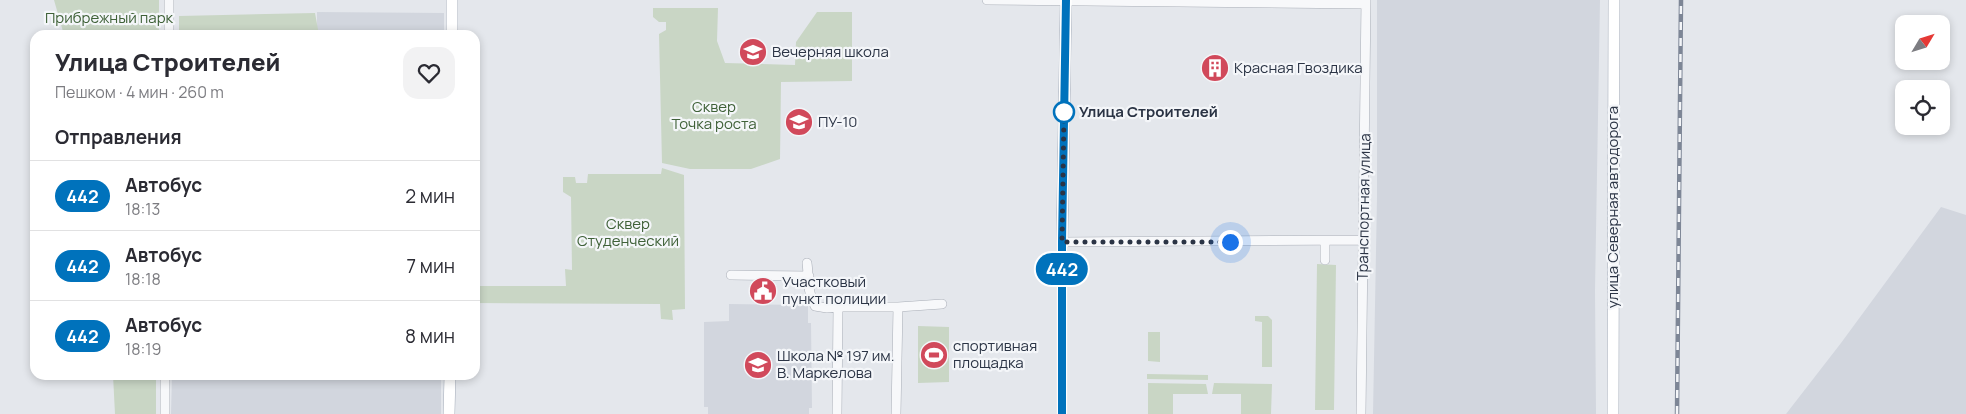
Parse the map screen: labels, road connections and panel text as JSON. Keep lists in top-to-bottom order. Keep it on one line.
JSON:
{"streets":{"main road":["улица Северная автодорога"],"street":["Транспортная улица"]},"parks":["Прибрежный парк","Сквер Точка роста","Сквер Студенческий"],"places":{"school or university":["Вечерняя школа","ПУ-10","Школа № 197 им. В. Маркелова"],"building":["Красная Гвоздика"],"other":["Улица Строителей"],"public building":["Участковый пункт полиции"],"sports":["спортивная площадка"]},"lines":["bus line 442"],"north":"top right","page":{"on_map":"442","heading":[["Улица Строителей","Пешком · 4 мин · 260 m"],"Отправления"],"list":[{"mark":"442","name":"Автобус","note":"18:13","value":"2 мин"},{"mark":"442","name":"Автобус","note":"18:18","value":"7 мин"},{"mark":"442","name":"Автобус","note":"18:19","value":"8 мин"}]}}
